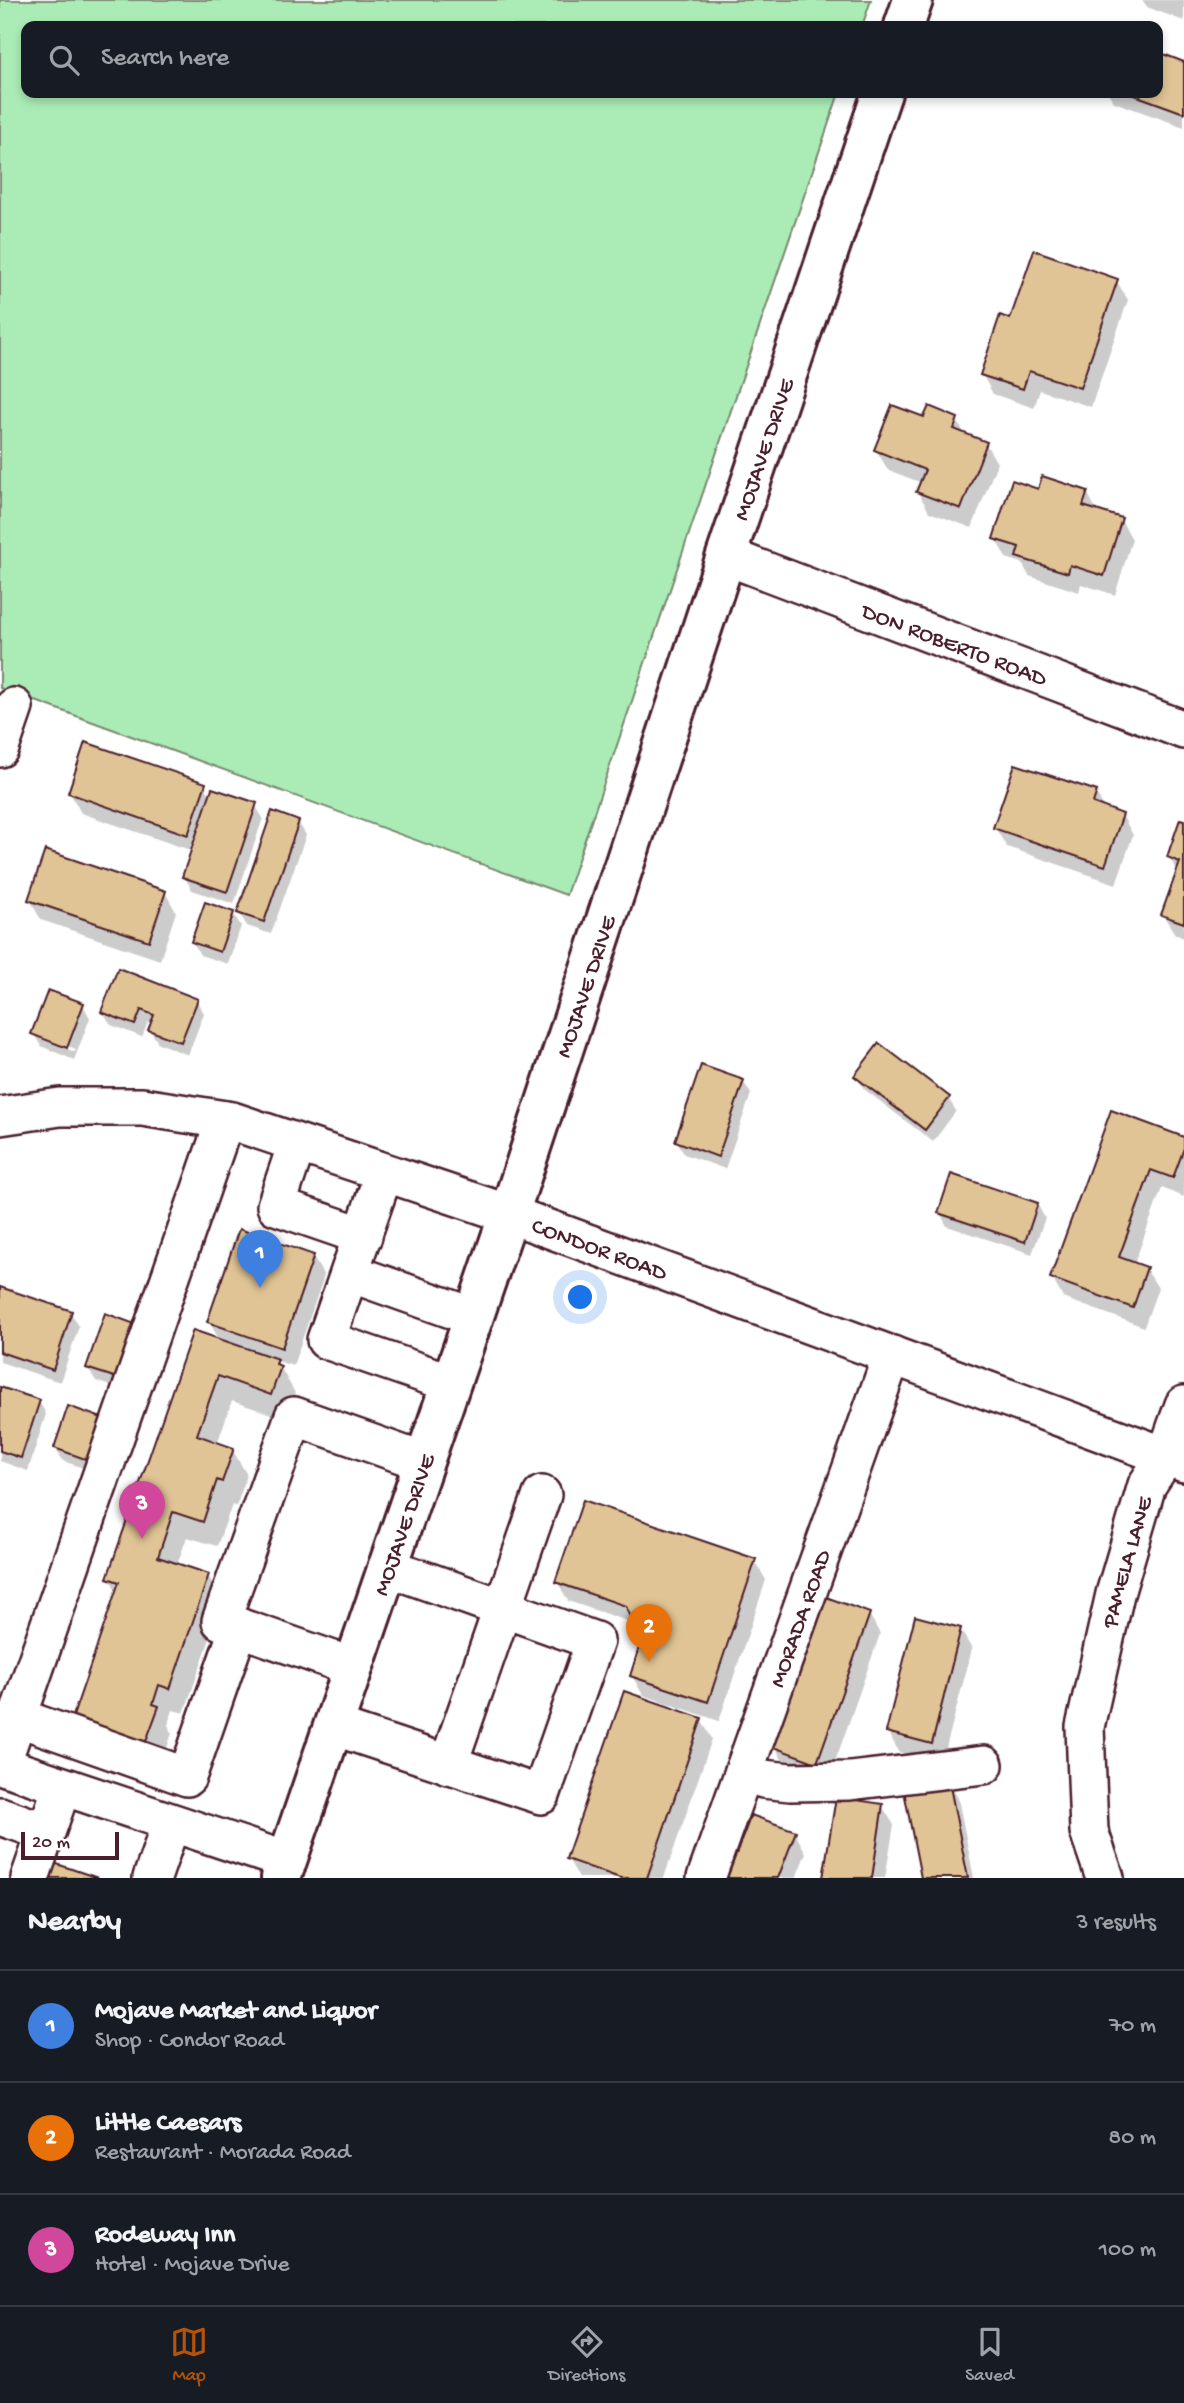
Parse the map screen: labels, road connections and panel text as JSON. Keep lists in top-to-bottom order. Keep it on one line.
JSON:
{"streets":{"main road":["MOJAVE DRIVE"],"street":["DON ROBERTO ROAD","CONDOR ROAD","PAMELA LANE","MORADA ROAD"]},"crossings":[["MOJAVE DRIVE","DON ROBERTO ROAD"],["MOJAVE DRIVE","CONDOR ROAD"],["CONDOR ROAD","PAMELA LANE"],["CONDOR ROAD","MORADA ROAD"]],"scale_bar":"20 m","page":{"search":"Search here","pins":["1","3","2"],"scale":"20 m","heading":["Nearby","3 results"],"list":[{"mark":"1","name":"Mojave Market and Liquor","note":"Shop · Condor Road","value":"70 m"},{"mark":"2","name":"Little Caesars","note":"Restaurant · Morada Road","value":"80 m"},{"mark":"3","name":"Rodeway Inn","note":"Hotel · Mojave Drive","value":"100 m"}],"nav":["Map","Directions","Saved"]}}
